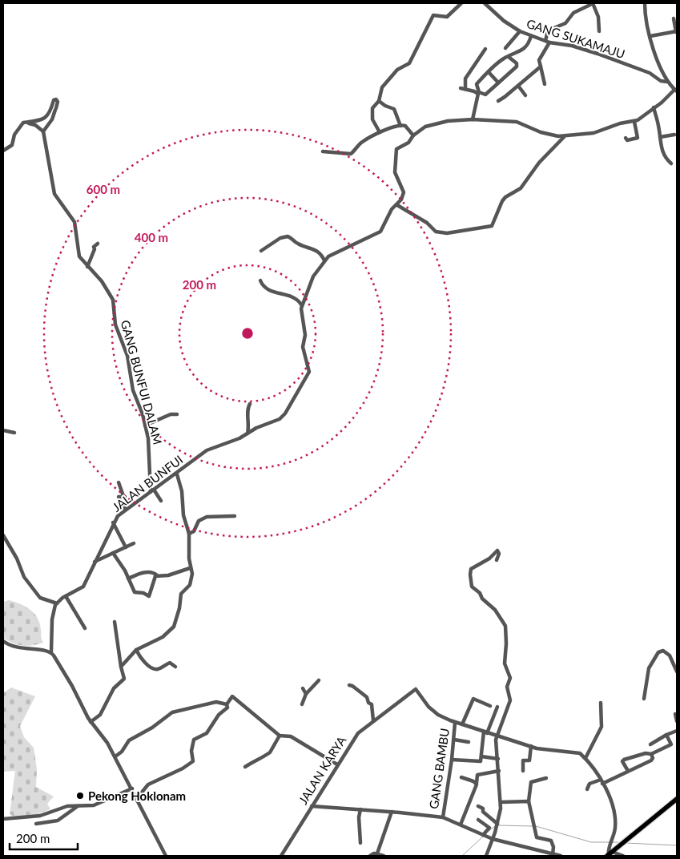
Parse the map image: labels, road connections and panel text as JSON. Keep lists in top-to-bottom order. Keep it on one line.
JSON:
{"streets":{"street":["GANG SUKAMAJU","GANG BUNFUI DALAM","JALAN BUNFUI","GANG BAMBU","JALAN KARYA"]},"crossings":[["GANG BUNFUI DALAM","JALAN BUNFUI"],["GANG BAMBU","JALAN KARYA"]],"places":["Pekong Hoklonam"],"scale_bar":"200 m","rings":["600 m","400 m","200 m"]}
